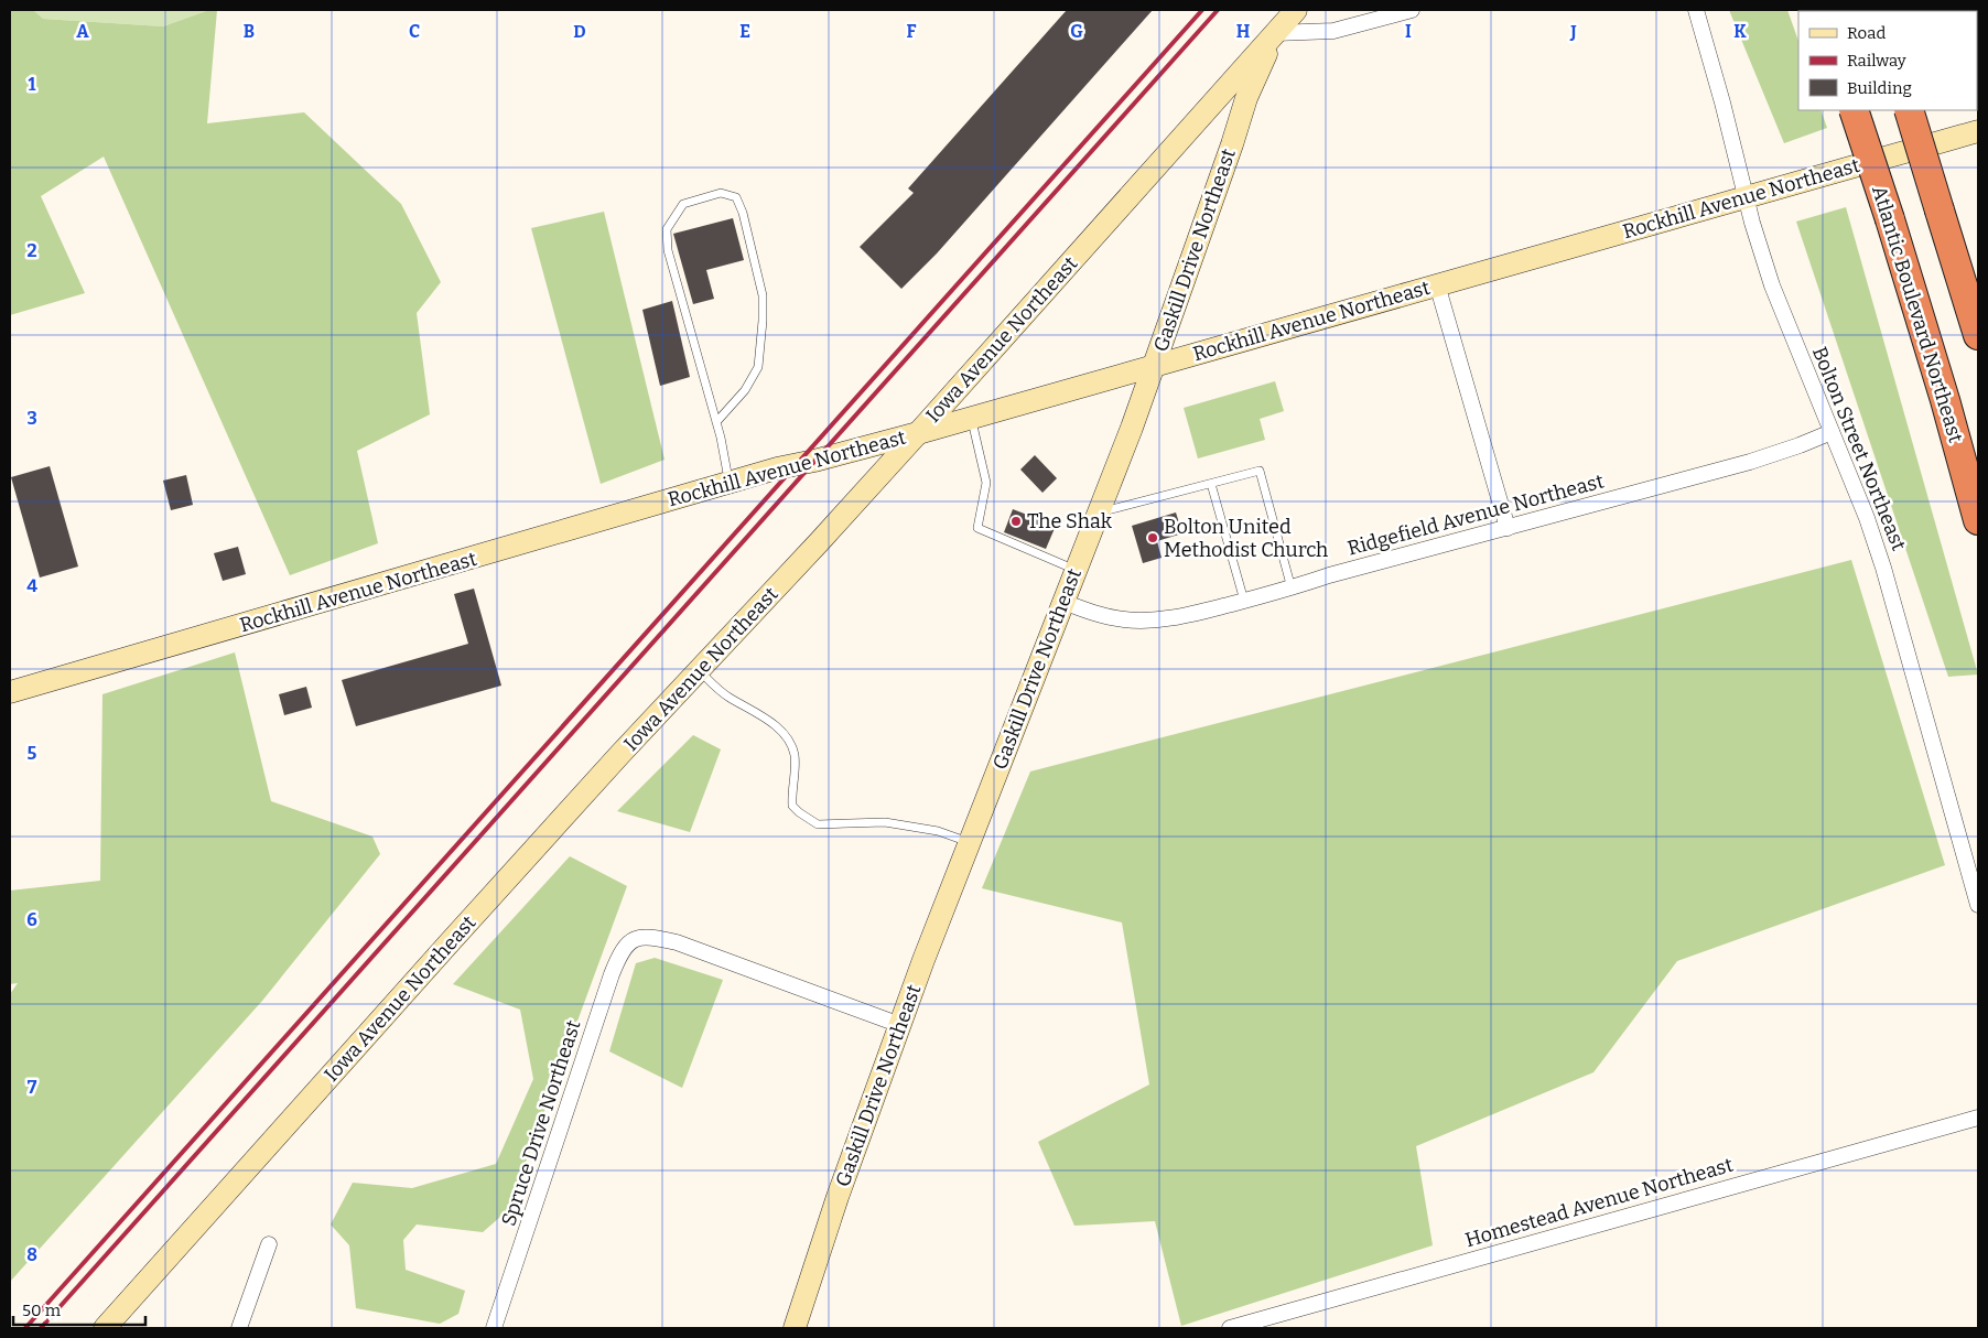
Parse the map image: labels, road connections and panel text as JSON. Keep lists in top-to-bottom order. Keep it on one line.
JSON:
{"streets":{"highway":["Atlantic Boulevard Northeast"],"main road":["Rockhill Avenue Northeast","Gaskill Drive Northeast","Iowa Avenue Northeast"],"street":["Bolton Street Northeast","Ridgefield Avenue Northeast","Spruce Drive Northeast","Homestead Avenue Northeast"]},"crossings":[["Rockhill Avenue Northeast","Gaskill Drive Northeast"],["Rockhill Avenue Northeast","Iowa Avenue Northeast"],["Rockhill Avenue Northeast","Bolton Street Northeast"],["Gaskill Drive Northeast","Iowa Avenue Northeast"],["Gaskill Drive Northeast","Ridgefield Avenue Northeast"],["Gaskill Drive Northeast","Spruce Drive Northeast"],["Bolton Street Northeast","Ridgefield Avenue Northeast"]],"places":["The Shak","Bolton United Methodist Church"],"legend":["Road","Railway","Building"],"scale_bar":"50 m","grid":{"columns":["A","B","C","D","E","F","G","H","I","J","K"],"rows":["1","2","3","4","5","6","7","8"]}}
